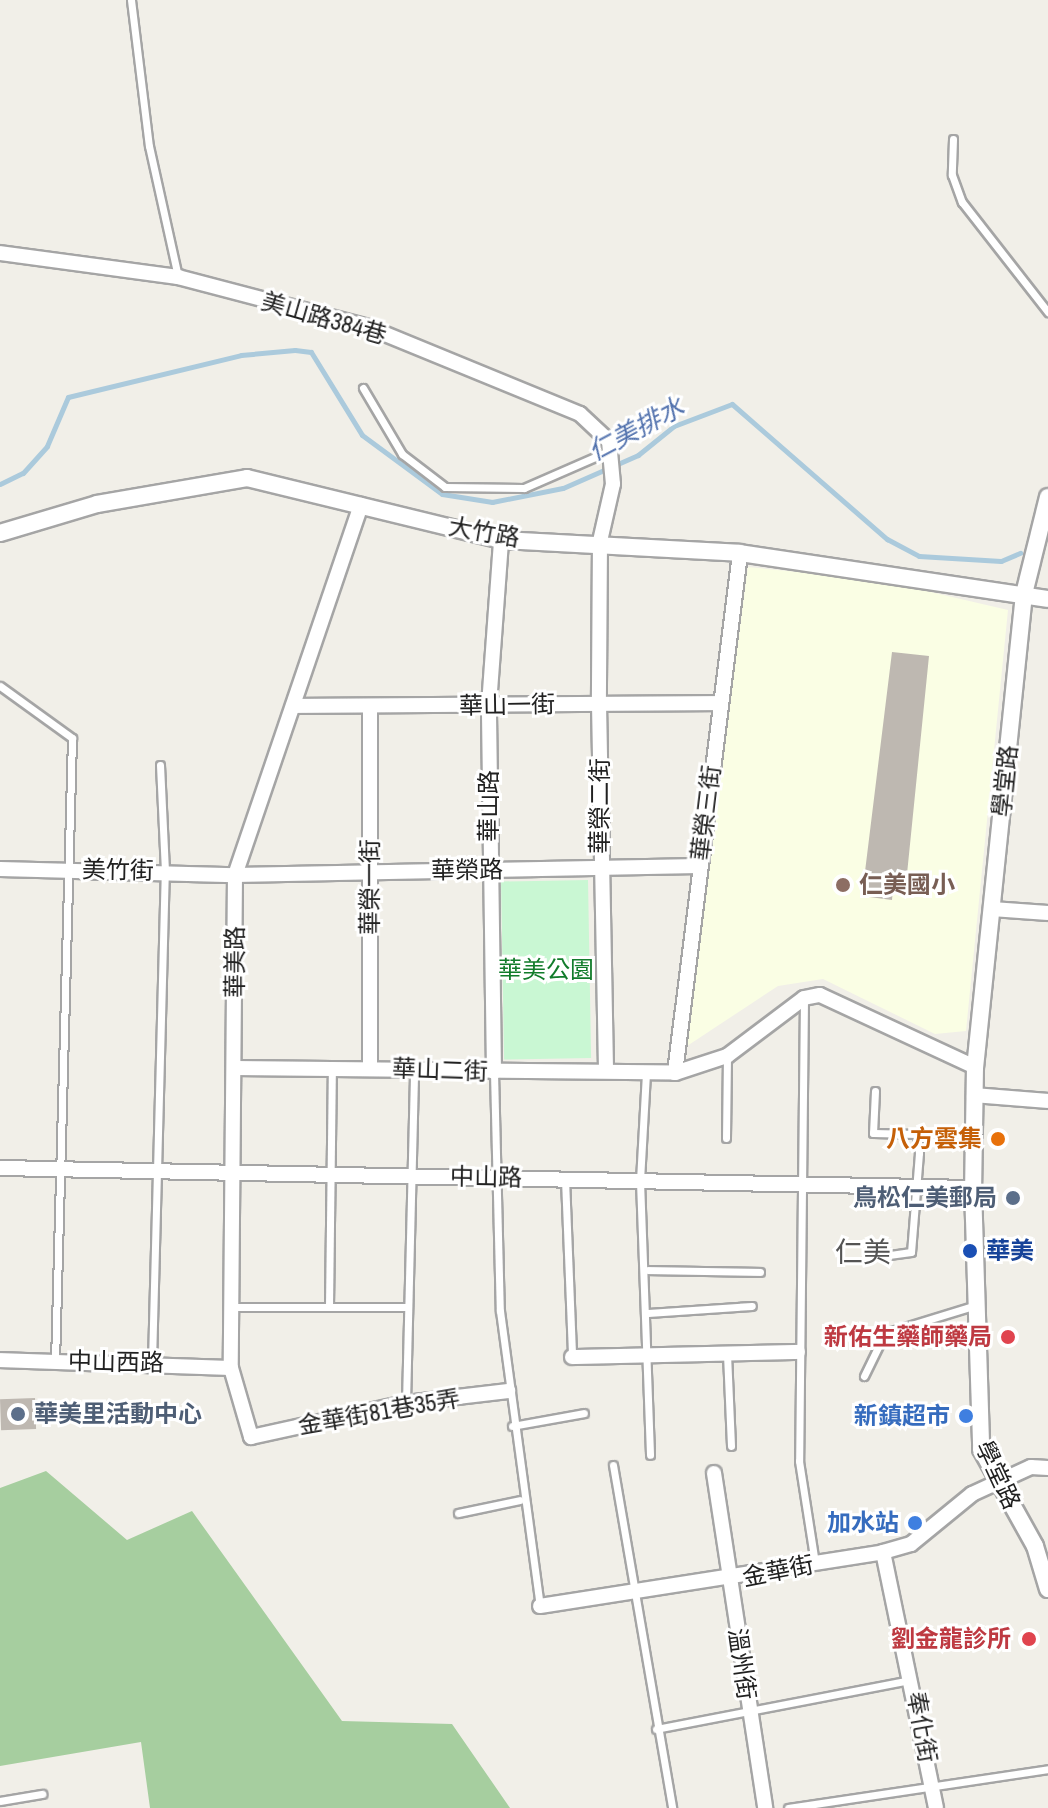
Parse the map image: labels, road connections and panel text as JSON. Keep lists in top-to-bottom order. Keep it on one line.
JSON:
{"streets":{"street":["美山路384巷","大竹路","華山一街","學堂路","華山路","華榮二街","華榮三街","美竹街","華榮路","華榮一街","華美路","華山二街","中山路","中山西路","金華街81巷35弄","金華街","溫州街","奉化街"]},"crossings":[["美山路384巷","華榮二街"],["大竹路","學堂路"],["大竹路","華山路"],["大竹路","華榮二街"],["大竹路","華榮三街"],["大竹路","華美路"],["華山一街","華山路"],["華山一街","華榮二街"],["華山一街","華榮三街"],["華山一街","華榮一街"],["華山一街","華美路"],["學堂路","中山路"],["學堂路","金華街"],["華山路","華榮路"],["華山路","華山二街"],["華榮二街","華榮路"],["華榮二街","華山二街"],["華榮三街","華榮路"],["華榮三街","華山二街"],["美竹街","華榮路"],["美竹街","華美路"],["華榮路","華榮一街"],["華榮路","華美路"],["華榮一街","華山二街"],["華美路","華山二街"],["華美路","中山路"],["華美路","中山西路"],["華美路","金華街81巷35弄"],["金華街","溫州街"],["金華街","奉化街"]],"districts":["仁美"],"water":["仁美排水"],"parks":["華美公園"],"places":["仁美國小","八方雲集","鳥松仁美郵局","華美","新佑生藥師藥局","華美里活動中心","新鎮超市","加水站","劉金龍診所"]}
